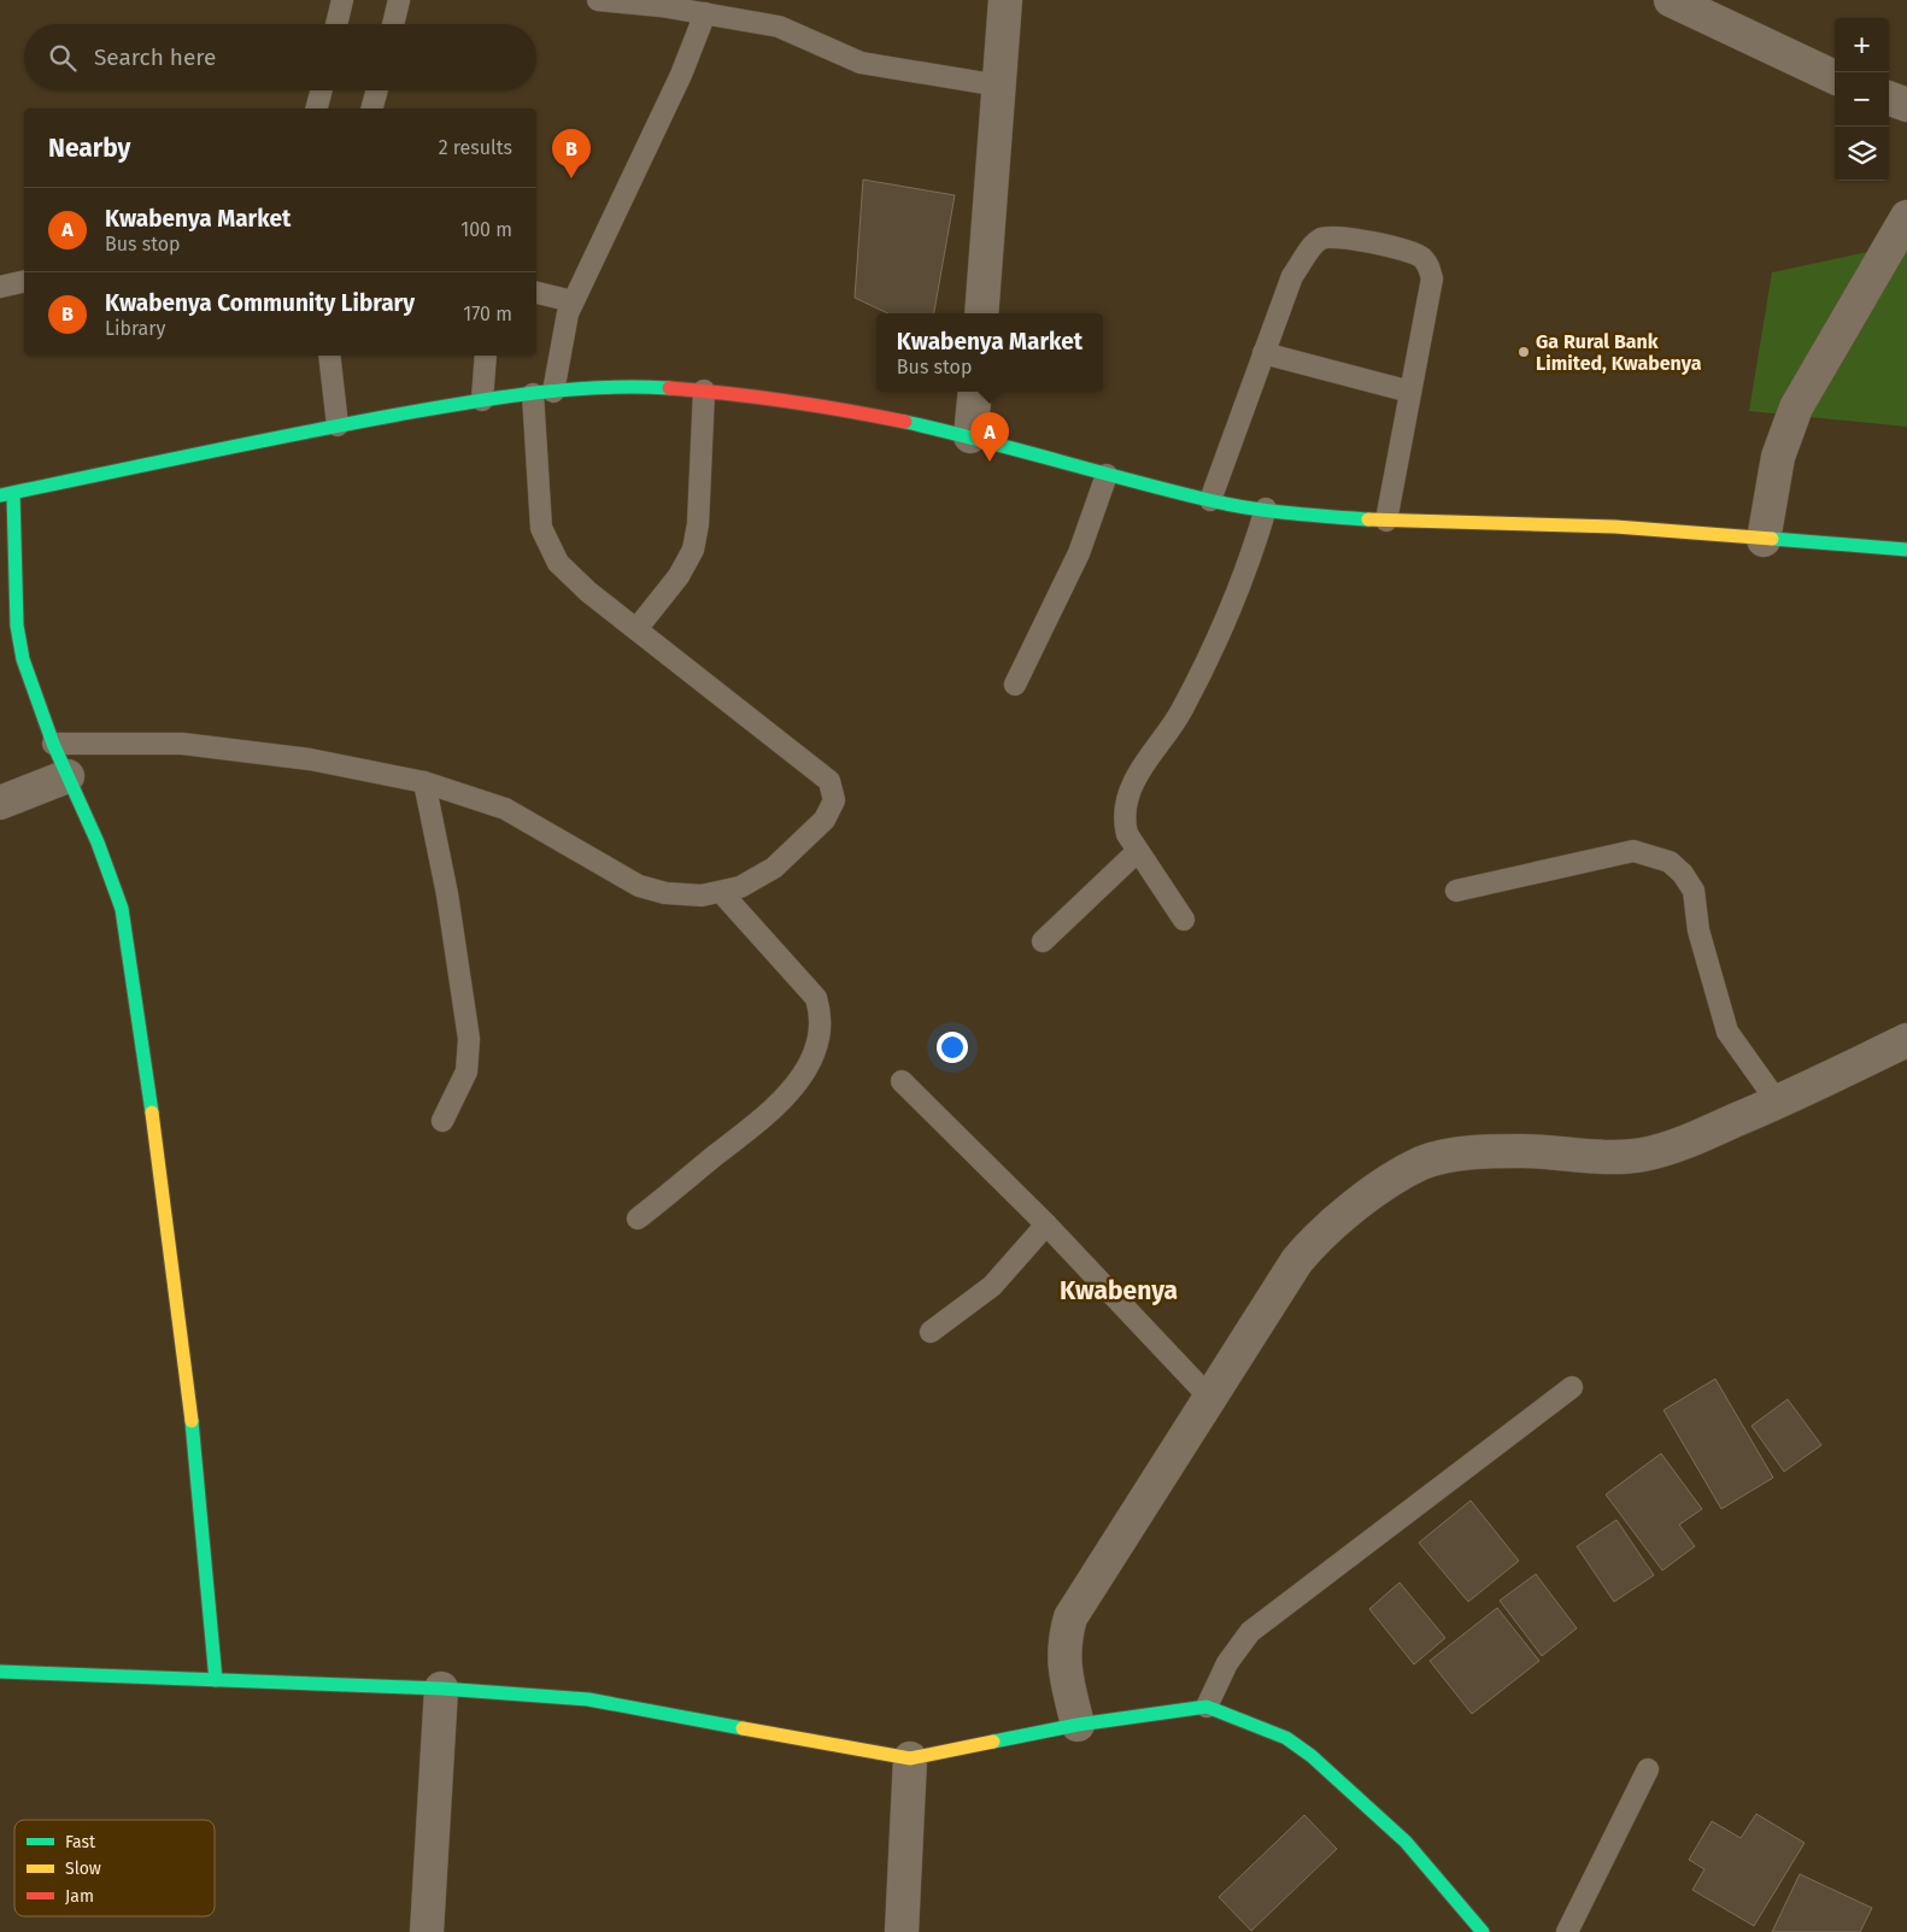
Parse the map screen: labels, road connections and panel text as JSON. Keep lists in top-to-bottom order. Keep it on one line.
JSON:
{"districts":["Kwabenya"],"places":["Ga Rural Bank Limited, Kwabenya"],"legend":["Fast","Slow","Jam"],"page":{"map_buttons":["+","−"],"search":"Search here","heading":["Nearby","2 results"],"pins":["B","A"],"list":[{"mark":"A","name":"Kwabenya Market","note":"Bus stop","value":"100 m"},{"mark":"B","name":"Kwabenya Community Library","note":"Library","value":"170 m"}],"popup":["Kwabenya Market","Bus stop"]}}
